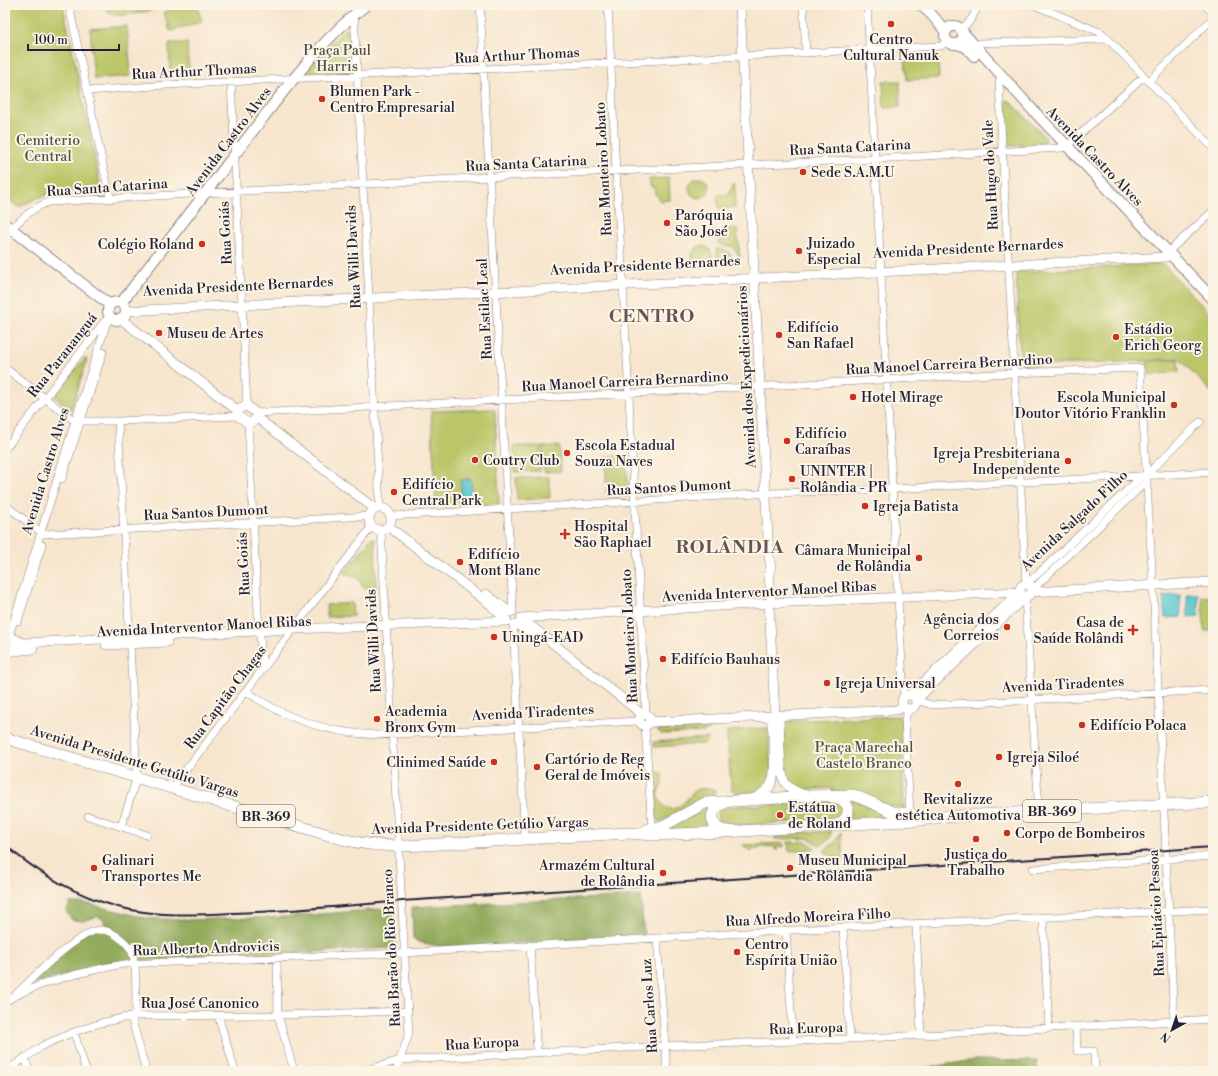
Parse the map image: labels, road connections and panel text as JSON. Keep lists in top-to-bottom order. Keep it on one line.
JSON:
{"streets":{"main road":["Avenida Castro Alves","Avenida Presidente Getúlio Vargas","BR-369"],"street":["Rua Arthur Thomas","Rua Santa Catarina","Rua Monteiro Lobato","Rua Hugo do Vale","Rua Goiás","Avenida Presidente Bernardes","Rua Willi Davids","Rua Estilac Leal","Rua Parananguá","Rua Manoel Carreira Bernardino","Avenida dos Expedicionários","Rua Santos Dumont","Avenida Salgado Filho","Avenida Interventor Manoel Ribas","Avenida Tiradentes","Rua Capitão Chagas","Rua Epitácio Pessoa","Rua Alfredo Moreira Filho","Rua Alberto Androvicis","Rua Barão do Rio Branco","Rua José Canonico","Rua Carlos Luz","Rua Europa"]},"crossings":[["Rua Arthur Thomas","Avenida Castro Alves"],["Rua Arthur Thomas","Rua Monteiro Lobato"],["Rua Arthur Thomas","Rua Goiás"],["Rua Arthur Thomas","Rua Willi Davids"],["Rua Arthur Thomas","Rua Estilac Leal"],["Rua Arthur Thomas","Avenida dos Expedicionários"],["Avenida Castro Alves","Rua Santa Catarina"],["Avenida Castro Alves","Rua Hugo do Vale"],["Avenida Castro Alves","Rua Goiás"],["Avenida Castro Alves","Avenida Presidente Bernardes"],["Avenida Castro Alves","Rua Willi Davids"],["Avenida Castro Alves","Rua Parananguá"],["Avenida Castro Alves","Rua Santos Dumont"],["Avenida Castro Alves","Avenida Interventor Manoel Ribas"],["Rua Santa Catarina","Rua Monteiro Lobato"],["Rua Santa Catarina","Rua Hugo do Vale"],["Rua Santa Catarina","Rua Goiás"],["Rua Santa Catarina","Rua Willi Davids"],["Rua Santa Catarina","Rua Estilac Leal"],["Rua Santa Catarina","Avenida dos Expedicionários"],["Rua Monteiro Lobato","Avenida Presidente Bernardes"],["Rua Monteiro Lobato","Rua Manoel Carreira Bernardino"],["Rua Monteiro Lobato","Rua Santos Dumont"],["Rua Monteiro Lobato","Avenida Interventor Manoel Ribas"],["Rua Monteiro Lobato","Avenida Tiradentes"],["Rua Monteiro Lobato","Avenida Presidente Getúlio Vargas"],["Rua Hugo do Vale","Avenida Presidente Bernardes"],["Rua Hugo do Vale","Rua Manoel Carreira Bernardino"],["Rua Hugo do Vale","Rua Santos Dumont"],["Rua Hugo do Vale","Avenida Salgado Filho"],["Rua Hugo do Vale","Avenida Interventor Manoel Ribas"],["Rua Hugo do Vale","Avenida Tiradentes"],["Rua Hugo do Vale","Avenida Presidente Getúlio Vargas"],["Rua Goiás","Avenida Presidente Bernardes"],["Rua Goiás","Rua Manoel Carreira Bernardino"],["Rua Goiás","Rua Santos Dumont"],["Rua Goiás","Avenida Interventor Manoel Ribas"],["Rua Goiás","Rua Capitão Chagas"],["Avenida Presidente Bernardes","Rua Willi Davids"],["Avenida Presidente Bernardes","Rua Estilac Leal"],["Avenida Presidente Bernardes","Rua Parananguá"],["Avenida Presidente Bernardes","Avenida dos Expedicionários"],["Rua Willi Davids","Rua Manoel Carreira Bernardino"],["Rua Willi Davids","Rua Santos Dumont"],["Rua Willi Davids","Avenida Interventor Manoel Ribas"],["Rua Willi Davids","Avenida Tiradentes"],["Rua Willi Davids","Avenida Presidente Getúlio Vargas"],["Rua Willi Davids","Rua Barão do Rio Branco"],["Rua Estilac Leal","Rua Manoel Carreira Bernardino"],["Rua Estilac Leal","Rua Santos Dumont"],["Rua Estilac Leal","Avenida Interventor Manoel Ribas"],["Rua Estilac Leal","Avenida Tiradentes"],["Rua Estilac Leal","Avenida Presidente Getúlio Vargas"],["Rua Manoel Carreira Bernardino","Avenida dos Expedicionários"],["Rua Manoel Carreira Bernardino","Rua Epitácio Pessoa"],["Avenida dos Expedicionários","Rua Santos Dumont"],["Avenida dos Expedicionários","Avenida Interventor Manoel Ribas"],["Avenida dos Expedicionários","Avenida Tiradentes"],["Avenida dos Expedicionários","Avenida Presidente Getúlio Vargas"],["Rua Santos Dumont","Avenida Salgado Filho"],["Rua Santos Dumont","Rua Epitácio Pessoa"],["Avenida Salgado Filho","Avenida Interventor Manoel Ribas"],["Avenida Salgado Filho","Avenida Tiradentes"],["Avenida Salgado Filho","Rua Epitácio Pessoa"],["Avenida Interventor Manoel Ribas","Rua Capitão Chagas"],["Avenida Interventor Manoel Ribas","Rua Epitácio Pessoa"],["Avenida Tiradentes","Rua Capitão Chagas"],["Avenida Tiradentes","Rua Epitácio Pessoa"],["Rua Capitão Chagas","Avenida Presidente Getúlio Vargas"],["Avenida Presidente Getúlio Vargas","Rua Epitácio Pessoa"],["Avenida Presidente Getúlio Vargas","Rua Barão do Rio Branco"],["Rua Epitácio Pessoa","Rua Alfredo Moreira Filho"],["Rua Epitácio Pessoa","Rua Europa"],["Rua Alfredo Moreira Filho","Rua Alberto Androvicis"],["Rua Alfredo Moreira Filho","Rua Barão do Rio Branco"],["Rua Alfredo Moreira Filho","Rua Carlos Luz"],["Rua Alberto Androvicis","Rua Barão do Rio Branco"],["Rua Alberto Androvicis","Rua José Canonico"],["Rua Barão do Rio Branco","Rua José Canonico"],["Rua Barão do Rio Branco","Rua Europa"],["Rua Carlos Luz","Rua Europa"]],"districts":["CENTRO","ROLÂNDIA"],"parks":["Praça Paul Harris","Cemiterio Central","Praça Marechal Castelo Branco"],"places":{"other":["Centro Cultural Nanuk","Blumen Park - Centro Empresarial","Sede S.A.M.U","Paróquia São José","Colégio Roland","Juizado Especial","Museu de Artes","Edifício San Rafael","Estádio Erich Georg","Hotel Mirage","Escola Municipal Doutor Vitório Franklin","Edifício Caraíbas","Escola Estadual Souza Naves","Coutry Club","Igreja Presbiteriana Independente","UNINTER | Rolândia - PR","Edifício Central Park","Igreja Batista","Câmara Municipal de Rolândia","Edifício Mont Blanc","Agência dos Correios","Uningá-EAD","Edifício Bauhaus","Igreja Universal","Academia Bronx Gym","Edifício Polaca","Igreja Siloé","Clinimed Saúde","Cartório de Reg Geral de Imóveis","Revitalizze estética Automotiva","Estátua de Roland","Corpo de Bombeiros","Justiça do Trabalho","Galinari Transportes Me","Museu Municipal de Rolândia","Armazém Cultural de Rolândia","Centro Espírita União"],"health":["Hospital São Raphael","Casa de Saúde Rolândi"]},"scale_bar":"100 m","north":"bottom left"}
